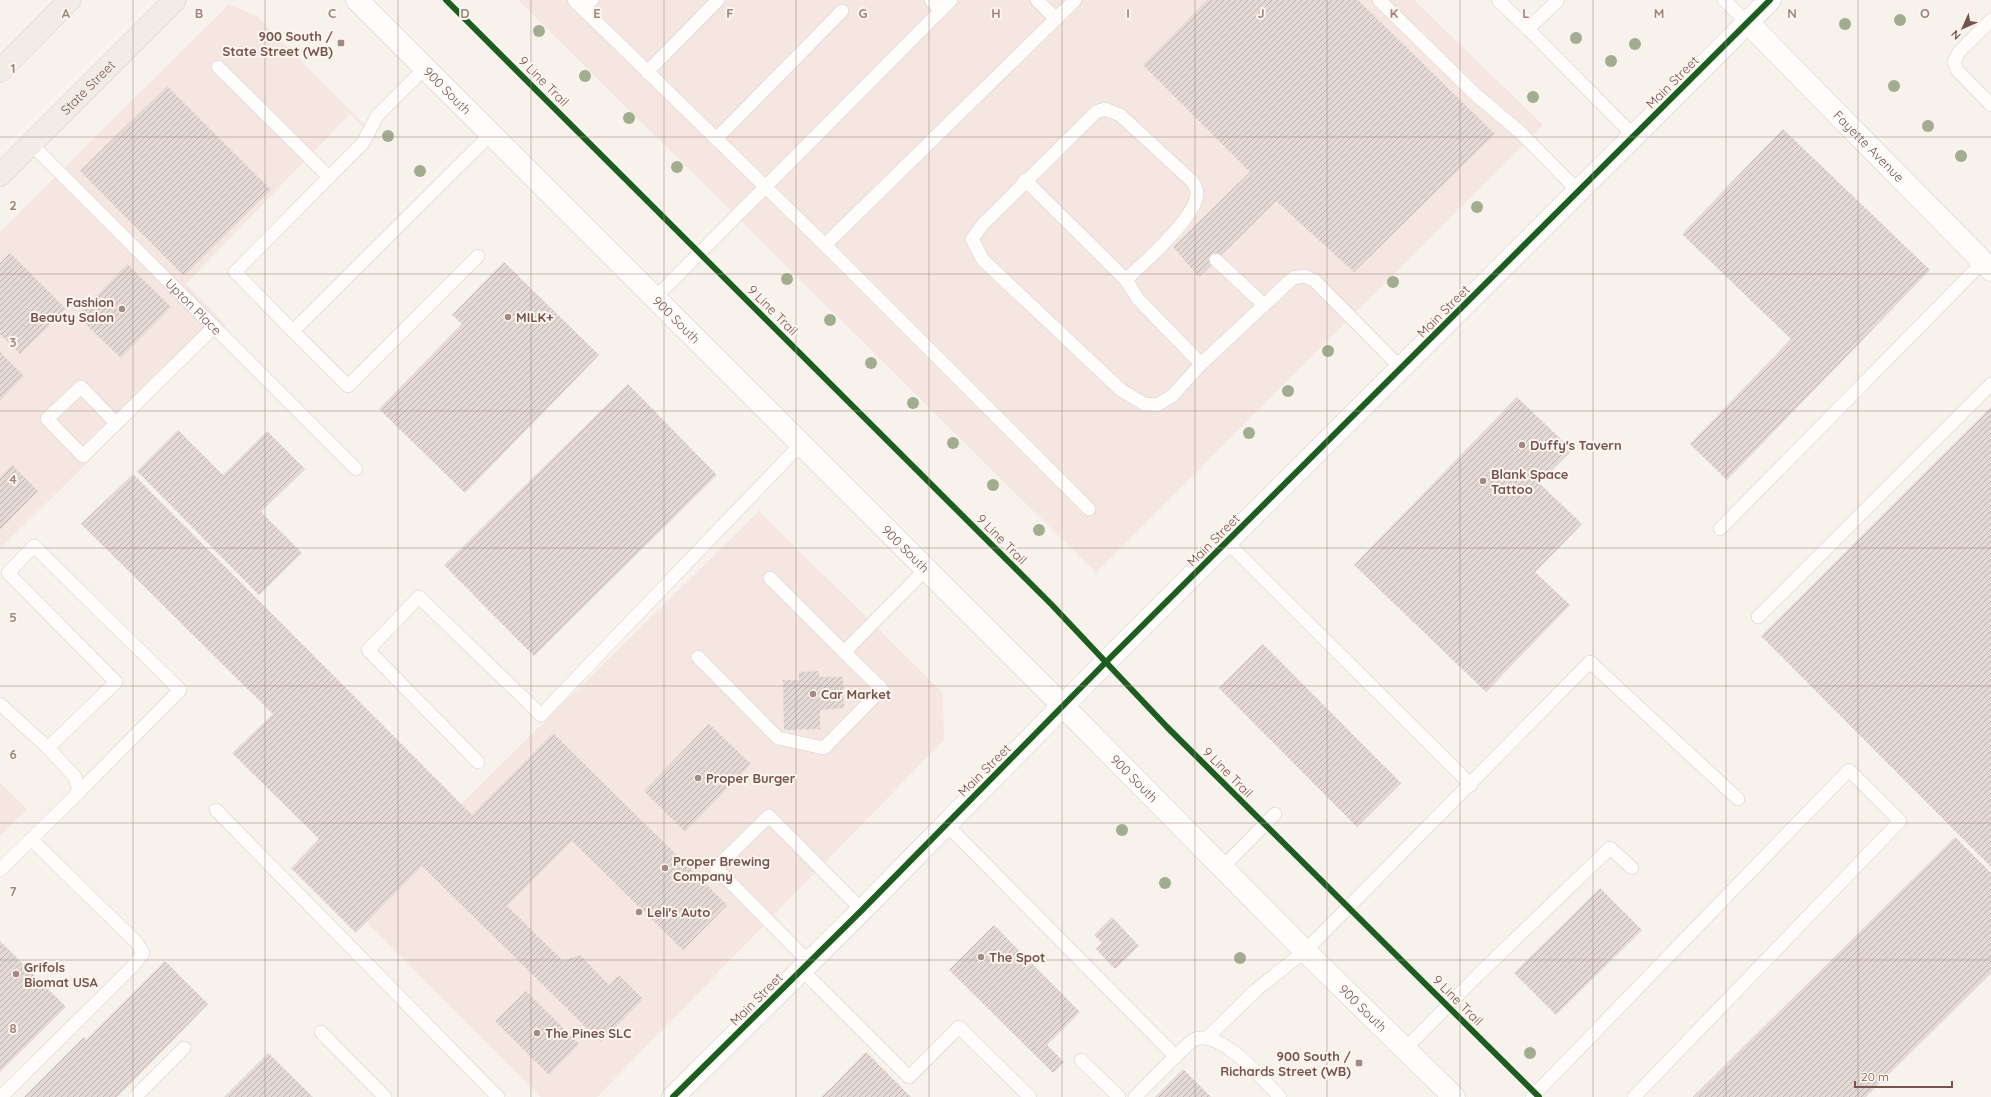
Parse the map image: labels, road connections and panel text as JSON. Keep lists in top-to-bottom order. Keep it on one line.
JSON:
{"streets":{"main road":["State Street"],"street":["Main Street","900 South","Fayette Avenue"],"lane":["Upton Place"],"cycle path":["9 Line Trail"]},"crossings":[["Main Street","900 South"],["Main Street","Fayette Avenue"],["State Street","Upton Place"]],"places":{"transit":["900 South / State Street (WB)","900 South / Richards Street (WB)"],"other":["Fashion Beauty Salon","MILK+","Duffy's Tavern","Blank Space Tattoo","Car Market","Proper Burger","Proper Brewing Company","Leli's Auto","The Spot","Grifols Biomat USA","The Pines SLC"]},"scale_bar":"20 m","north":"bottom left","grid":{"columns":["A","B","C","D","E","F","G","H","I","J","K","L","M","N","O"],"rows":["1","2","3","4","5","6","7","8"]}}
